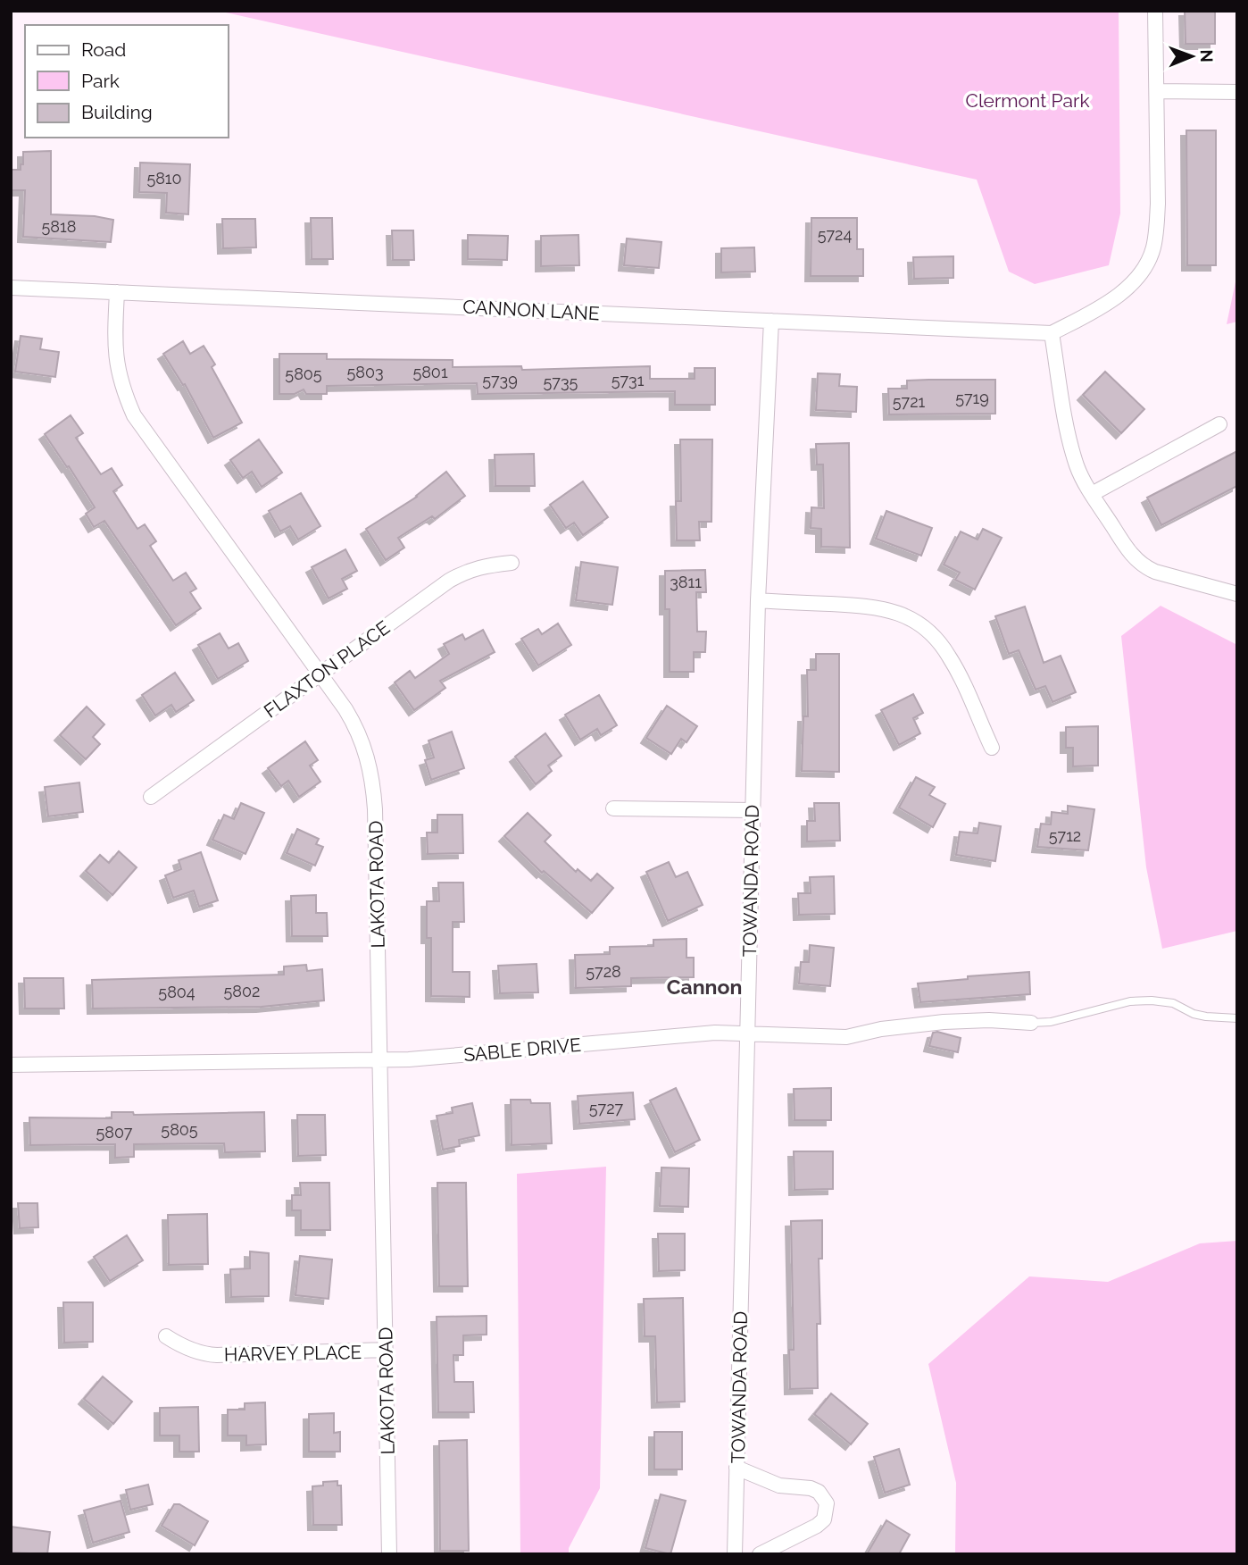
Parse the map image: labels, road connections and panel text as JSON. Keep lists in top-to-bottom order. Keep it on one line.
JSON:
{"streets":{"street":["CANNON LANE","FLAXTON PLACE","TOWANDA ROAD","LAKOTA ROAD","SABLE DRIVE","HARVEY PLACE"]},"crossings":[["CANNON LANE","TOWANDA ROAD"],["CANNON LANE","LAKOTA ROAD"],["FLAXTON PLACE","LAKOTA ROAD"],["TOWANDA ROAD","SABLE DRIVE"],["LAKOTA ROAD","SABLE DRIVE"],["LAKOTA ROAD","HARVEY PLACE"]],"districts":["Cannon"],"parks":["Clermont Park"],"house_numbers":["5810","5818","5724","5803","5801","5805","5739","5731","5735","5719","5721","3811","5712","5728","5802","5804","5727","5805","5807"],"legend":["Road","Park","Building"],"north":"right"}
